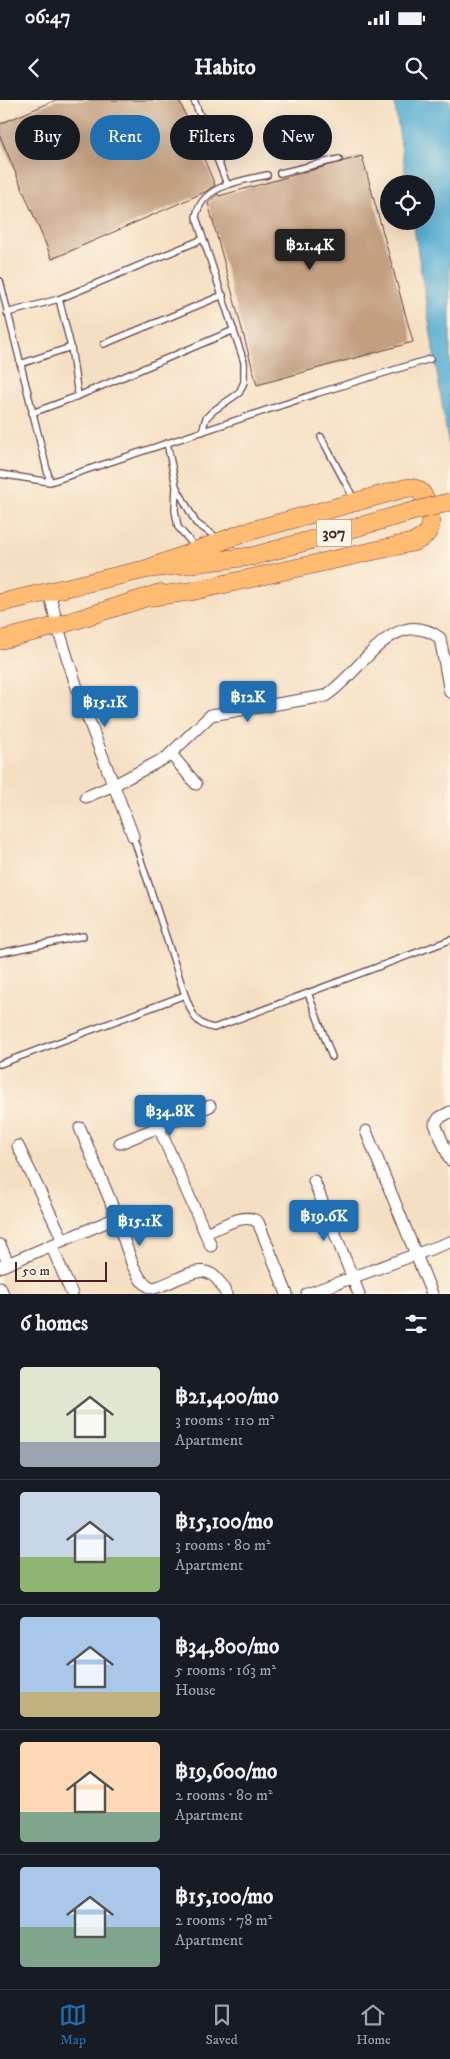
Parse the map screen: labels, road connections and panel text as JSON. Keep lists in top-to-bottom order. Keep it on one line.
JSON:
{"streets":{"main road":["307"]},"scale_bar":"50 m","page":{"status":"06:47","header":"Habito","chip":["Buy","Rent","Filters","New"],"price":["฿21.4K","฿12K","฿15.1K","฿34.8K","฿19.6K","฿15.1K"],"scale":"50 m","heading":"6 homes","list":[{"name":"฿21,400/mo","note":"3 rooms · 110 m² · Apartment"},{"name":"฿15,100/mo","note":"3 rooms · 80 m² · Apartment"},{"name":"฿34,800/mo","note":"5 rooms · 163 m² · House"},{"name":"฿19,600/mo","note":"2 rooms · 80 m² · Apartment"},{"name":"฿15,100/mo","note":"2 rooms · 78 m² · Apartment"}],"tabs":["Map","Saved","Home"]}}
